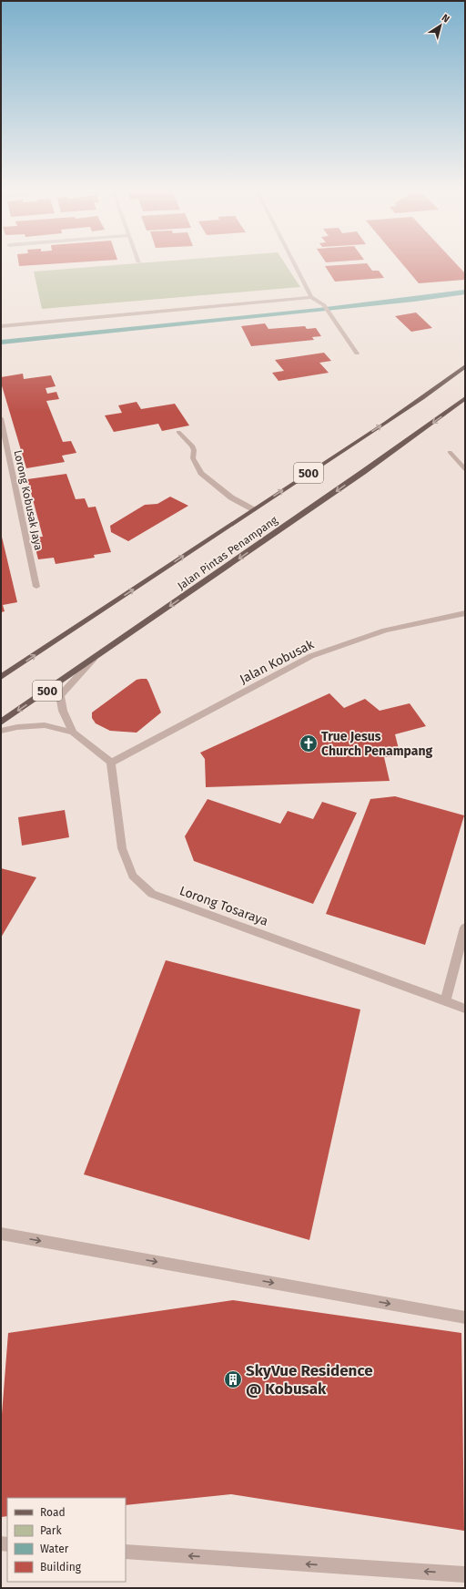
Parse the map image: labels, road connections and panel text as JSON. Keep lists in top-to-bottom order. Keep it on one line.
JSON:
{"streets":{"main road":["500","Jalan Pintas Penampang"],"street":["Lorong Kobusak Jaya","Jalan Kobusak","Lorong Tosaraya"]},"crossings":[["Jalan Kobusak","Lorong Tosaraya"]],"places":{"church":["True Jesus Church Penampang"],"building":["SkyVue Residence @ Kobusak"]},"legend":["Road","Park","Water","Building"],"north":"top right"}
